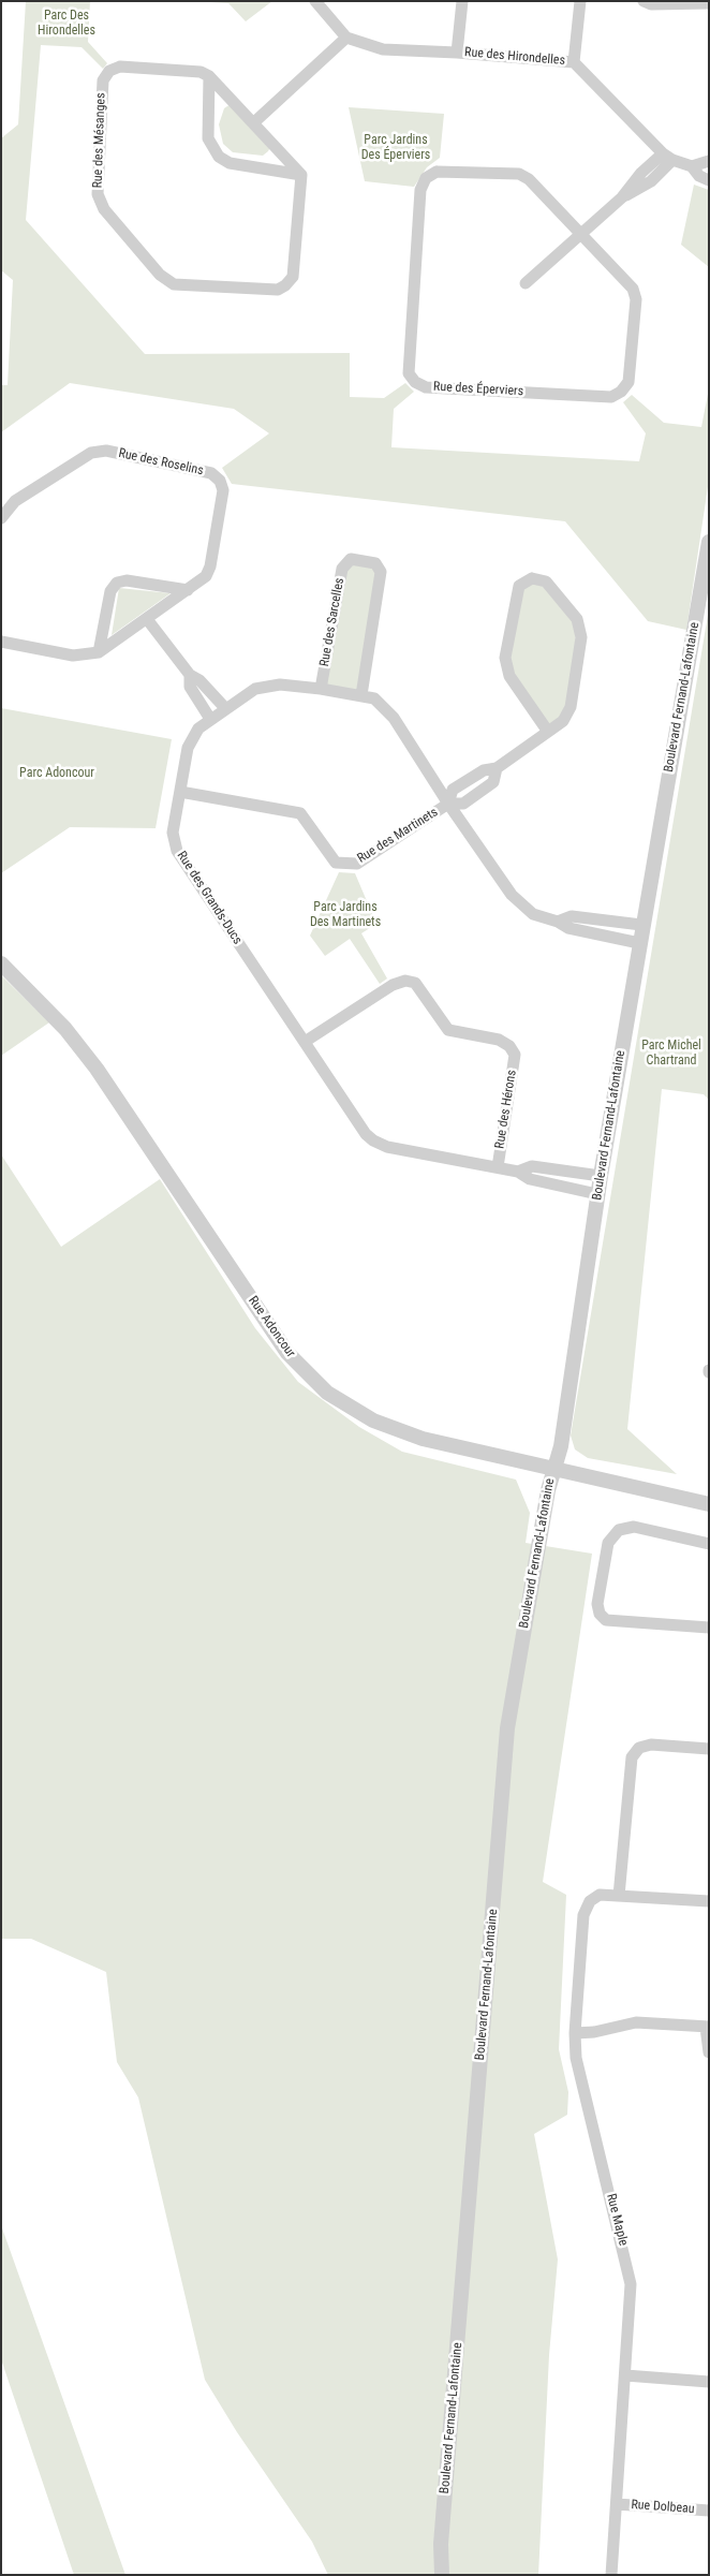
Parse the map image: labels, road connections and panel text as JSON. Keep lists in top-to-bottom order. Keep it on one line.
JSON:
{"streets":{"street":["Rue des Hirondelles","Rue des Mésanges","Rue des Éperviers","Rue des Roselins","Rue des Sarcelles","Boulevard Fernand-Lafontaine","Rue des Martinets","Rue des Grands-Ducs","Rue des Hérons","Rue Adoncour","Rue Maple","Rue Dolbeau"]},"crossings":[["Rue des Sarcelles","Rue des Grands-Ducs"],["Boulevard Fernand-Lafontaine","Rue des Grands-Ducs"],["Boulevard Fernand-Lafontaine","Rue Adoncour"],["Rue des Martinets","Rue des Grands-Ducs"],["Rue des Grands-Ducs","Rue des Hérons"],["Rue Maple","Rue Dolbeau"]],"parks":["Parc Des Hirondelles","Parc Jardins Des Éperviers","Parc Adoncour","Parc Jardins Des Martinets","Parc Michel Chartrand"]}
